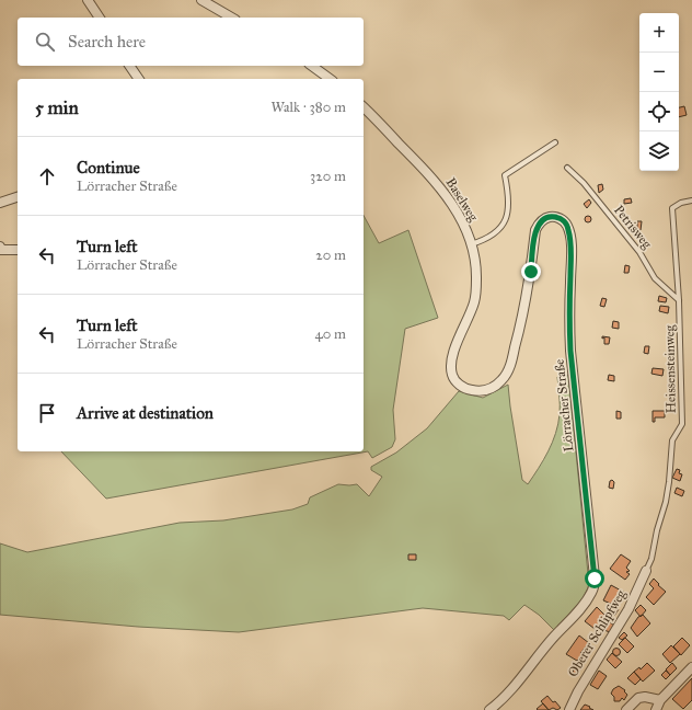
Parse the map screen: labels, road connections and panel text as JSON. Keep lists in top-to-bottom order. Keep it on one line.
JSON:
{"streets":{"street":["Baselweg","Lörracher Straße","Oberer Schlipfweg"],"lane":["Petrisweg","Heissensteinweg"]},"crossings":[["Baselweg","Lörracher Straße"],["Petrisweg","Heissensteinweg"],["Heissensteinweg","Oberer Schlipfweg"]],"page":{"map_buttons":["+","−"],"search":"Search here","heading":["5 min","Walk · 380 m"],"list":[["Continue","Lörracher Straße","320 m"],["Turn left","Lörracher Straße","20 m"],["Turn left","Lörracher Straße","40 m"],"Arrive at destination"]}}
